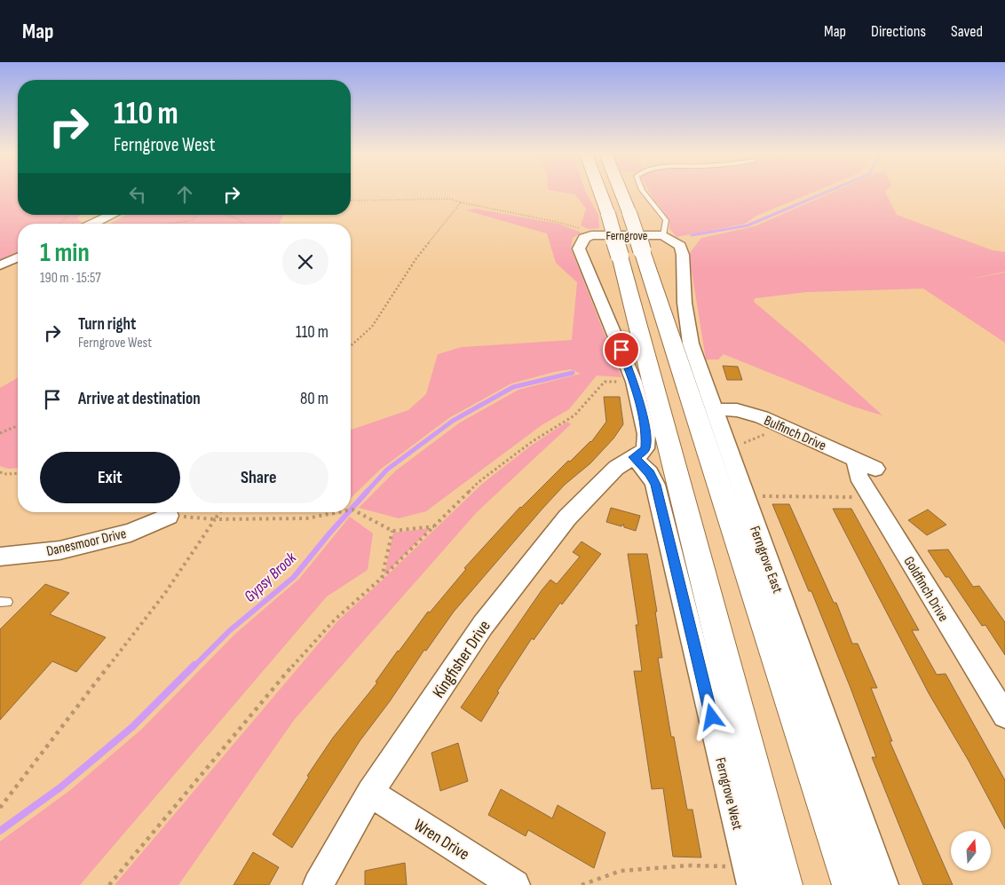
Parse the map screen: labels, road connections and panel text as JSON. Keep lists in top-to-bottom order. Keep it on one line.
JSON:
{"streets":{"street":["Ferngrove","Bulfinch Drive","Danesmoor Drive","Ferngrove East","Goldfinch Drive","Kingfisher Drive","Ferngrove West","Wren Drive"]},"crossings":[["Ferngrove","Ferngrove East"],["Bulfinch Drive","Ferngrove East"],["Bulfinch Drive","Goldfinch Drive"],["Kingfisher Drive","Ferngrove West"],["Kingfisher Drive","Wren Drive"]],"water":["Gypsy Brook"],"north":"top","page":{"header":"Map","nav":["Map","Directions","Saved"],"turn":["110 m","Ferngrove West"],"heading":["1 min","190 m · 15:57"],"list":[{"name":"Turn right","note":"Ferngrove West","value":"110 m"},{"name":"Arrive at destination","value":"80 m"}],"buttons":["Exit","Share"]}}
